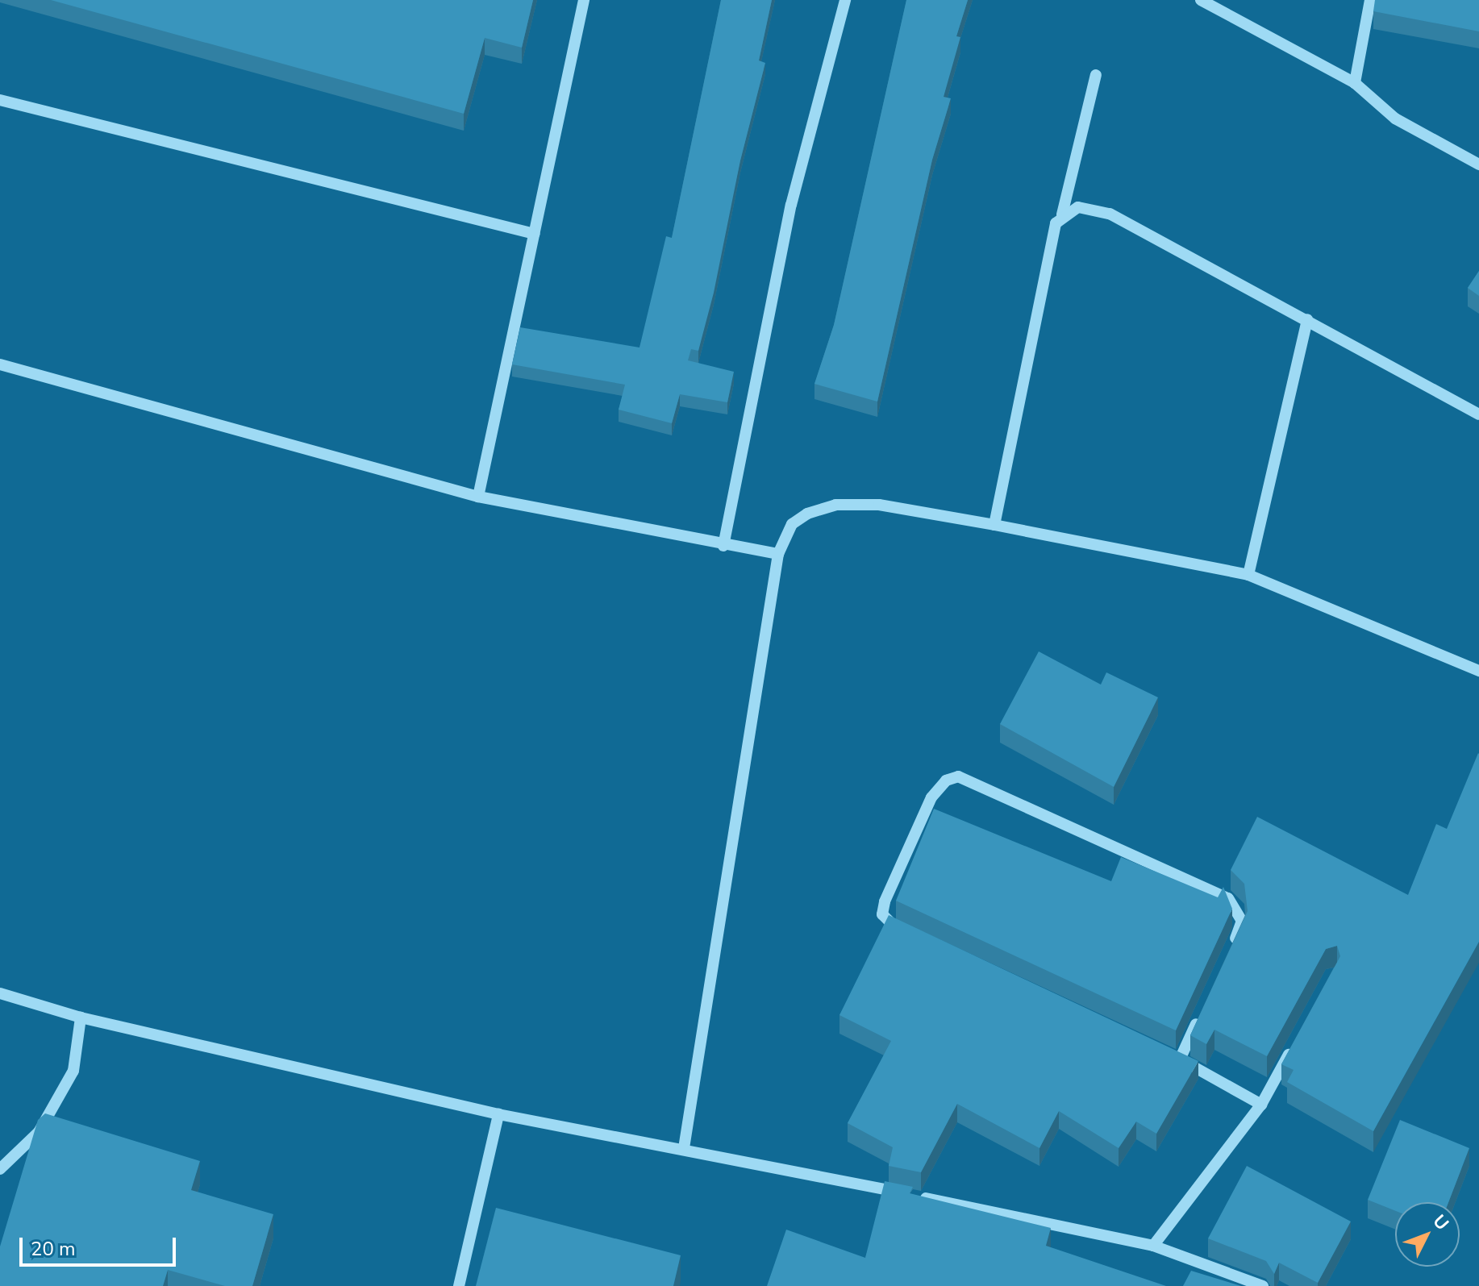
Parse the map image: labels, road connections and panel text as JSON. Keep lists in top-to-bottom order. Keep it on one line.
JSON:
{"scale_bar":"20 m","north":"top right"}
